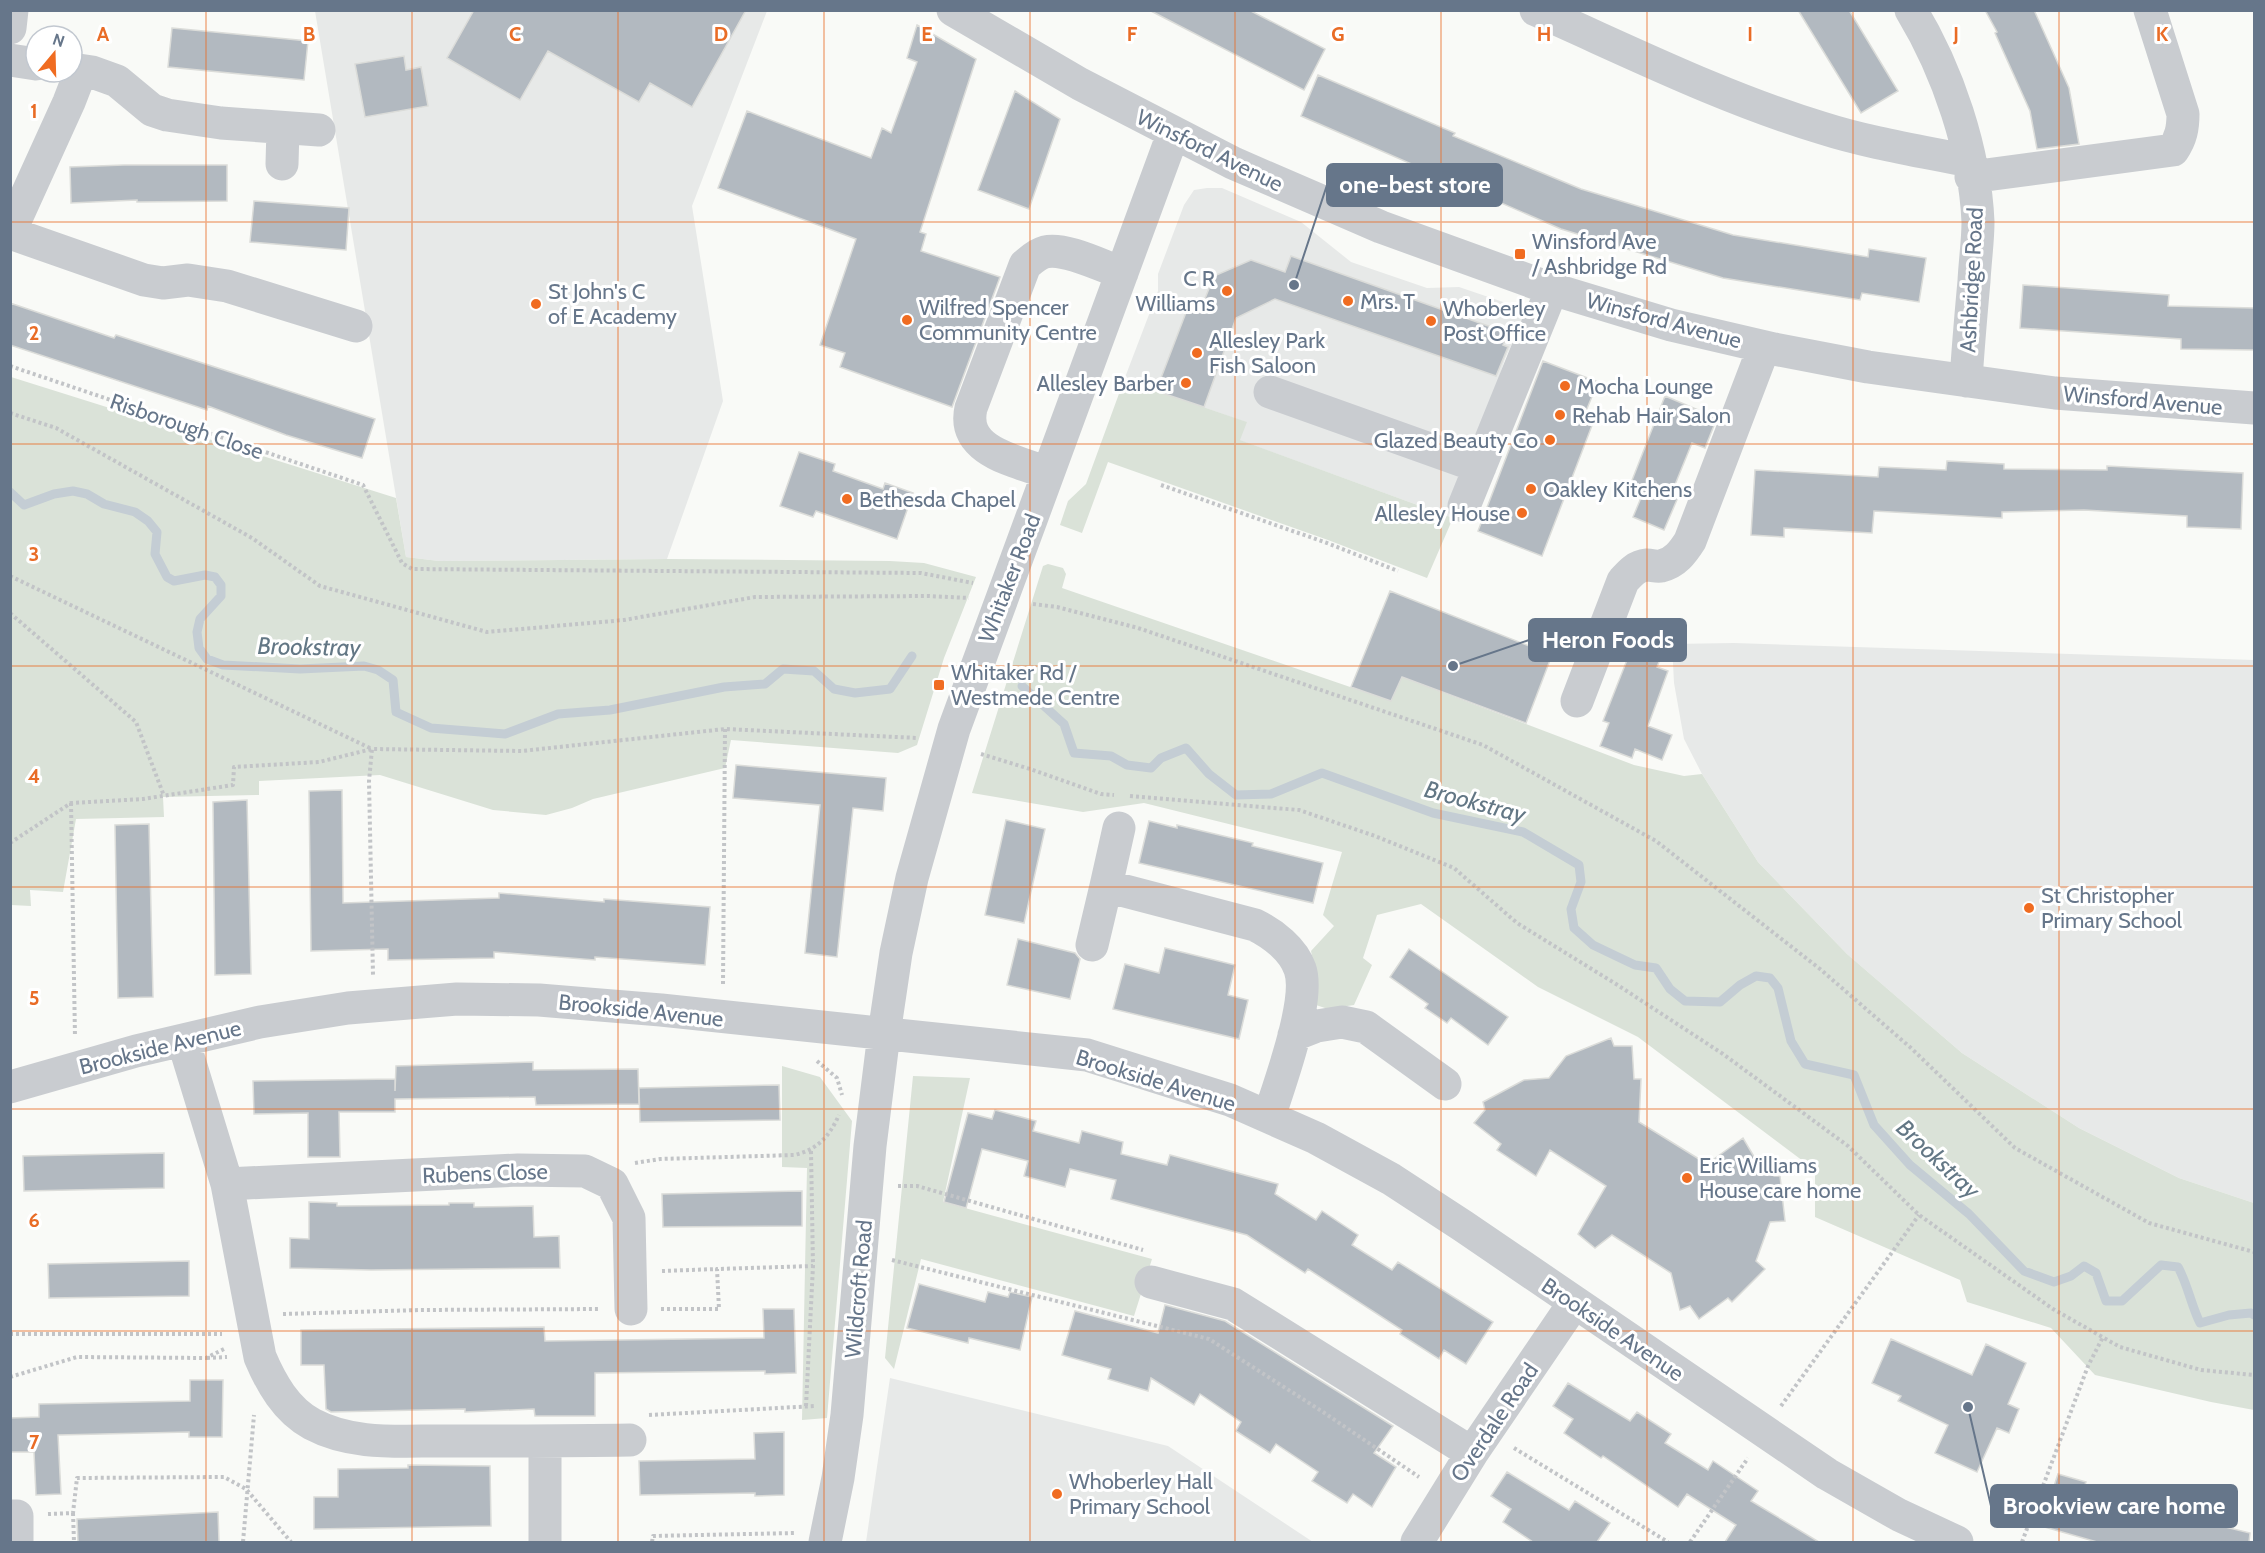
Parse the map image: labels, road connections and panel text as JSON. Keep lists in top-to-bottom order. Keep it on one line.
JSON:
{"streets":{"street":["Winsford Avenue","Ashbridge Road","Whitaker Road","Brookside Avenue","Rubens Close","Wildcroft Road","Overdale Road"],"path":["Risborough Close"]},"crossings":[["Winsford Avenue","Ashbridge Road"],["Winsford Avenue","Whitaker Road"],["Risborough Close","Whitaker Road"],["Whitaker Road","Brookside Avenue"],["Whitaker Road","Wildcroft Road"],["Brookside Avenue","Wildcroft Road"],["Brookside Avenue","Overdale Road"]],"water":["Brookstray"],"places":{"transit":["Winsford Ave / Ashbridge Rd","Whitaker Rd / Westmede Centre"],"other":["one-best store","C R Williams","Mrs. T","St John's C of E Academy","Wilfred Spencer Community Centre","Whoberley Post Office","Allesley Park Fish Saloon","Allesley Barber","Mocha Lounge","Rehab Hair Salon","Glazed Beauty Co","Oakley Kitchens","Bethesda Chapel","Allesley House","Heron Foods","St Christopher Primary School","Eric Williams House care home","Brookview care home","Whoberley Hall Primary School"]},"north":"top","grid":{"columns":["A","B","C","D","E","F","G","H","I","J","K"],"rows":["1","2","3","4","5","6","7"]}}
